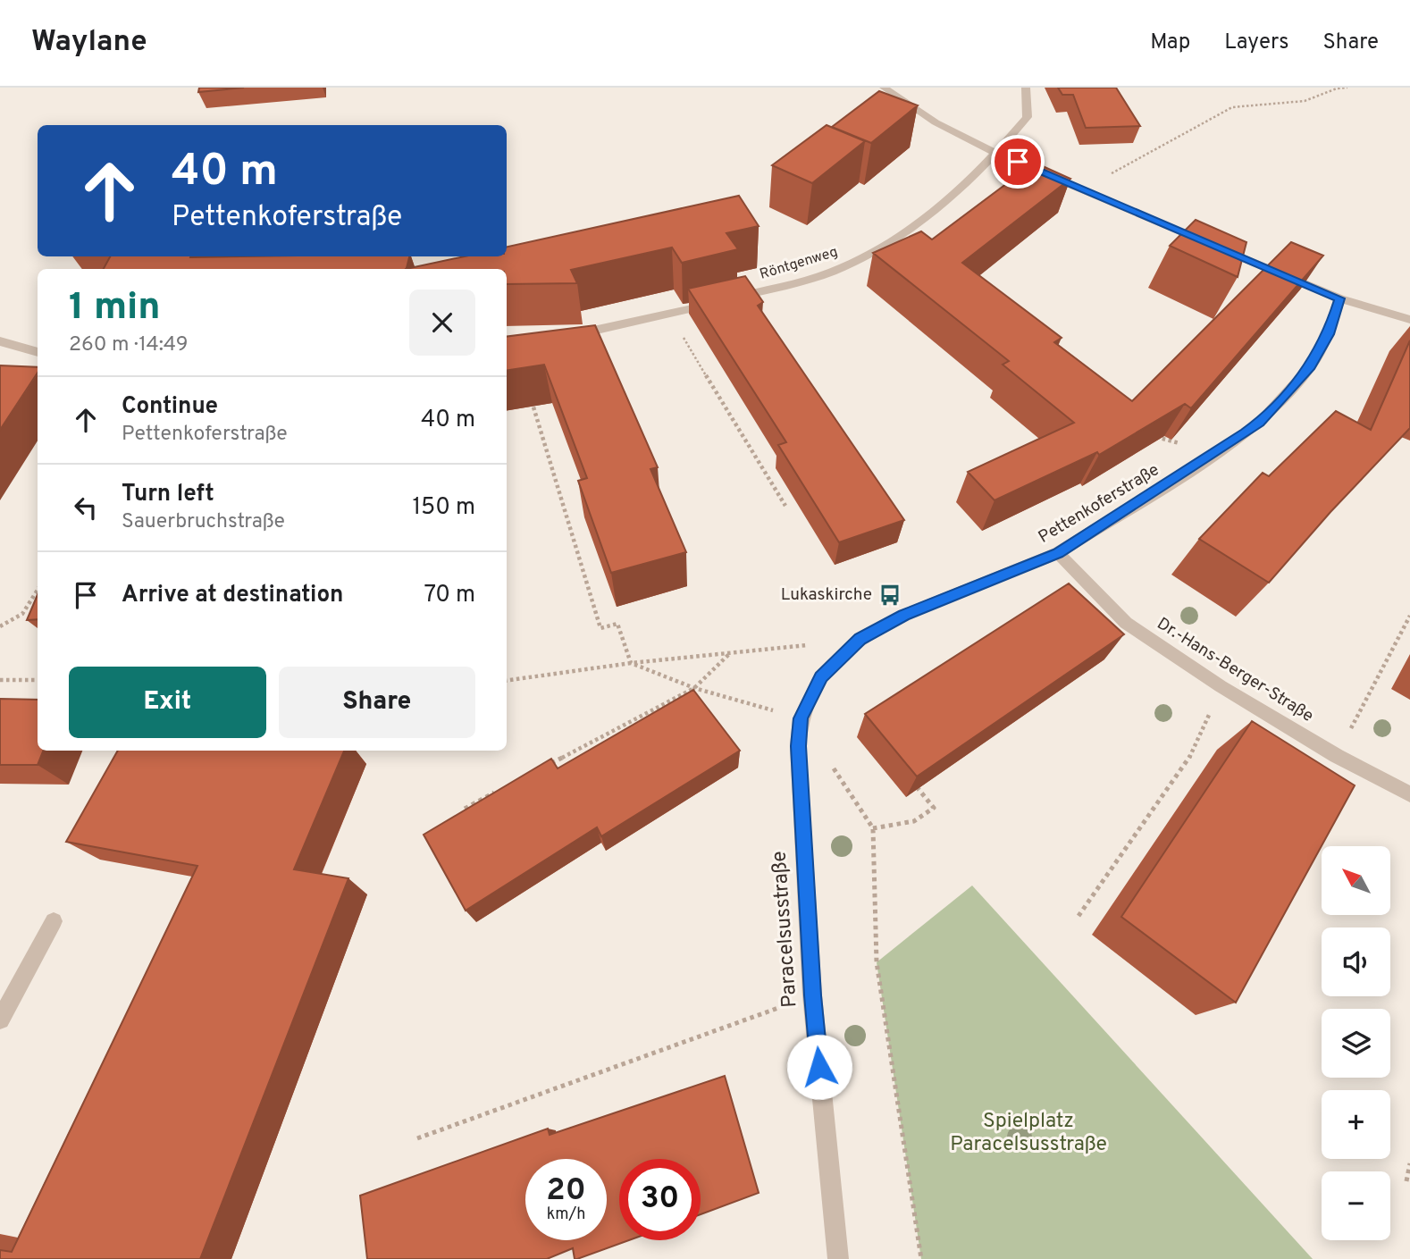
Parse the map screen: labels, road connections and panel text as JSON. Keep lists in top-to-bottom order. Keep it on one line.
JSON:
{"streets":{"street":["Röntgenweg","Pettenkoferstraße","Dr.-Hans-Berger-Straße","Paracelsusstraße"]},"crossings":[["Pettenkoferstraße","Dr.-Hans-Berger-Straße"],["Pettenkoferstraße","Paracelsusstraße"]],"parks":["Spielplatz Paracelsusstraße"],"places":{"bus stop":["Lukaskirche"]},"north":"top left","page":{"header":"Waylane","nav":["Map","Layers","Share"],"turn":["40 m","Pettenkoferstraße"],"heading":["1 min","260 m · 14:49"],"list":[{"name":"Continue","note":"Pettenkoferstraße","value":"40 m"},{"name":"Turn left","note":"Sauerbruchstraße","value":"150 m"},{"name":"Arrive at destination","value":"70 m"}],"buttons":["Exit","Share"],"map_buttons":["+","−"],"speed":"20 km/h","limit":"30"}}
